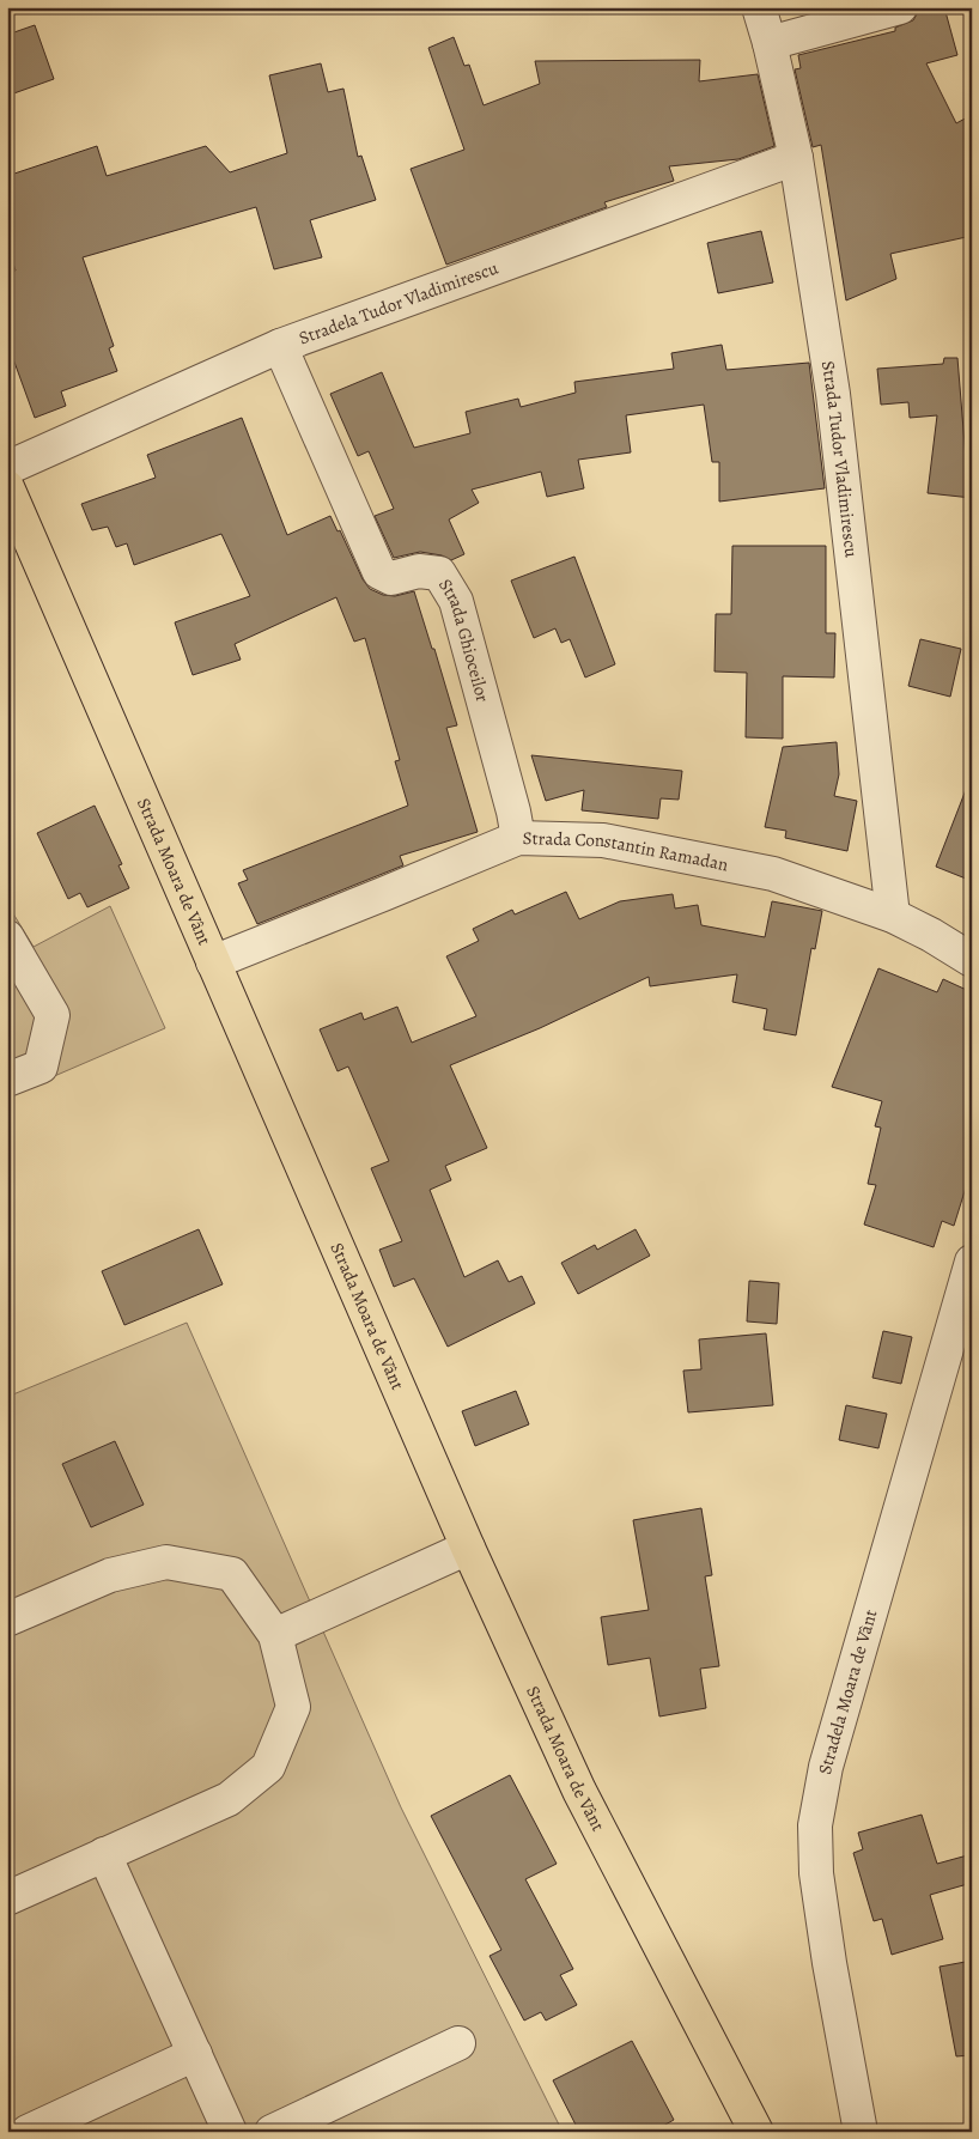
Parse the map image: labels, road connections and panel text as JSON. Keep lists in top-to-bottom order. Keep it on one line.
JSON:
{"streets":{"main road":["Strada Moara de Vânt"],"street":["Stradela Tudor Vladimirescu","Strada Tudor Vladimirescu","Strada Ghioceilor","Strada Constantin Ramadan","Stradela Moara de Vânt"]},"crossings":[["Stradela Tudor Vladimirescu","Strada Tudor Vladimirescu"],["Stradela Tudor Vladimirescu","Strada Ghioceilor"],["Strada Tudor Vladimirescu","Strada Constantin Ramadan"],["Strada Ghioceilor","Strada Constantin Ramadan"],["Strada Constantin Ramadan","Strada Moara de Vânt"]]}
